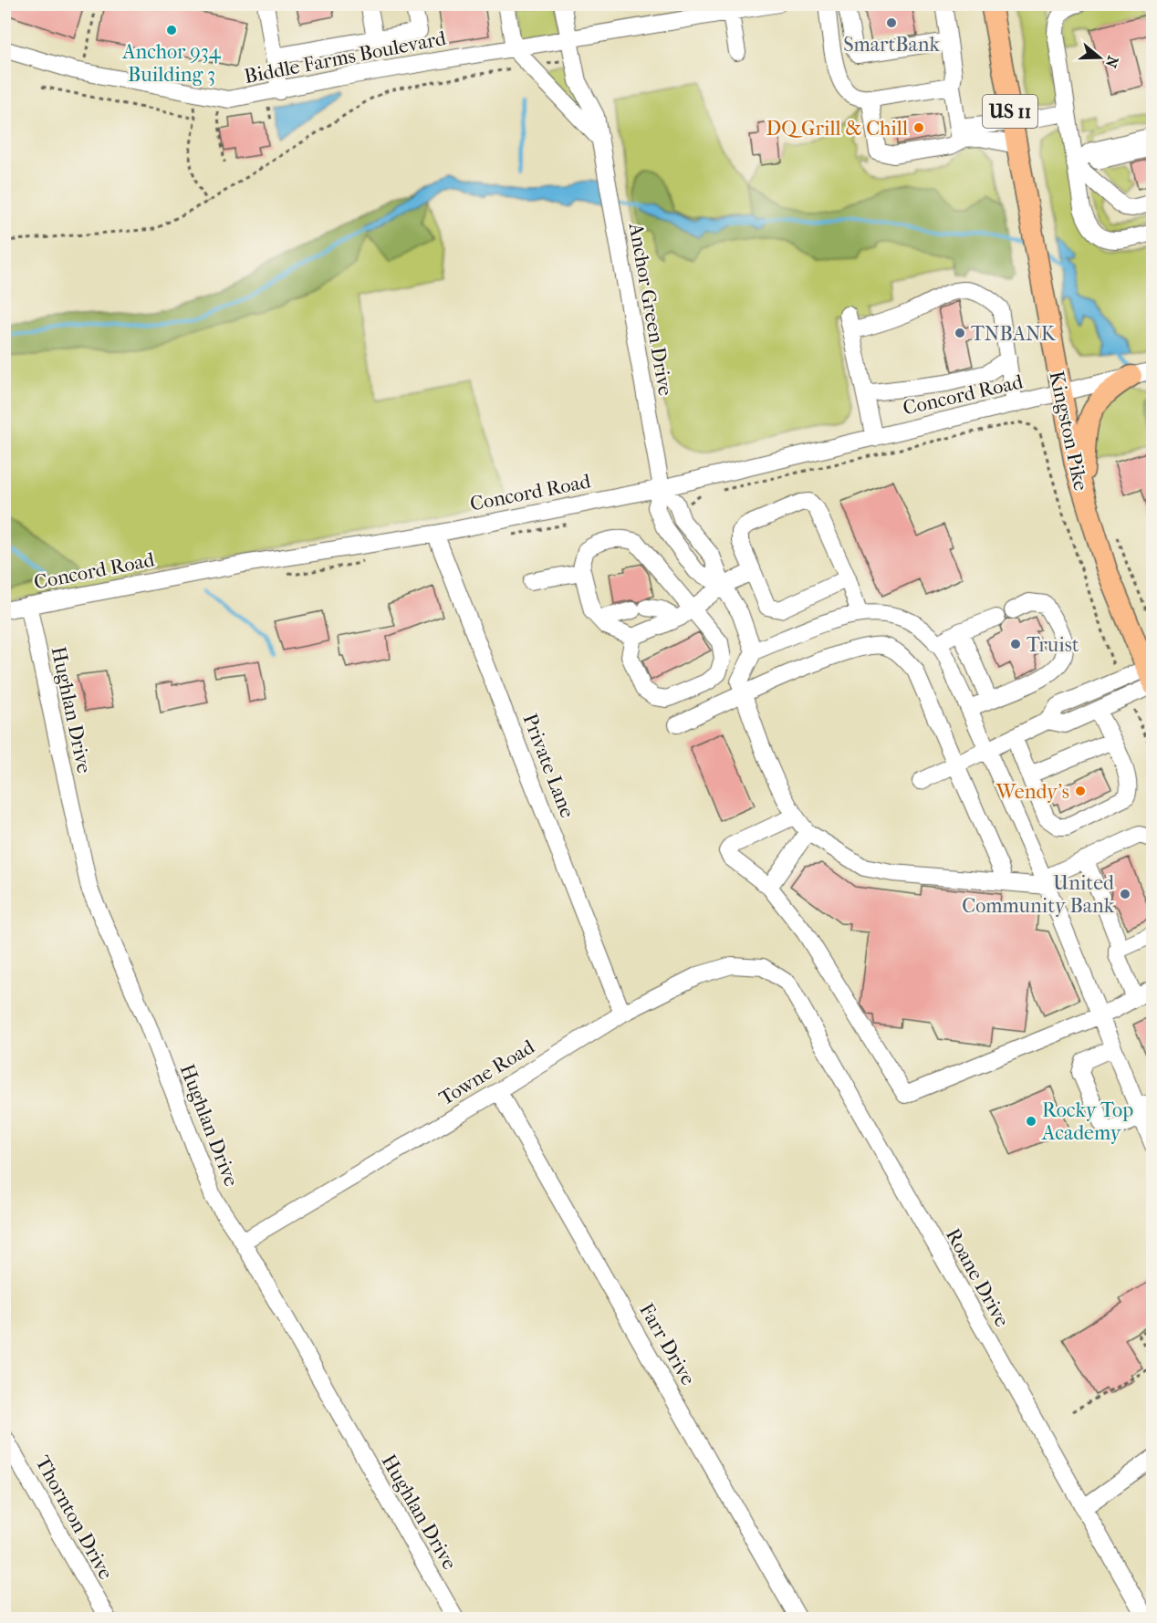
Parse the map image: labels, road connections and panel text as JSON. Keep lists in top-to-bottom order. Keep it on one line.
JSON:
{"streets":{"main road":["US 11","Kingston Pike"],"street":["Biddle Farms Boulevard","Anchor Green Drive","Concord Road","Hughlan Drive","Private Lane","Towne Road","Roane Drive","Farr Drive","Thornton Drive"]},"crossings":[["Biddle Farms Boulevard","Anchor Green Drive"],["Anchor Green Drive","Concord Road"],["Concord Road","Kingston Pike"],["Concord Road","Hughlan Drive"],["Concord Road","Private Lane"],["Hughlan Drive","Towne Road"],["Private Lane","Towne Road"],["Towne Road","Roane Drive"],["Towne Road","Farr Drive"]],"places":["SmartBank","Anchor 934 Building 3","DQ Grill & Chill","TNBANK","Truist","Wendy's","United Community Bank","Rocky Top Academy"],"north":"right"}
